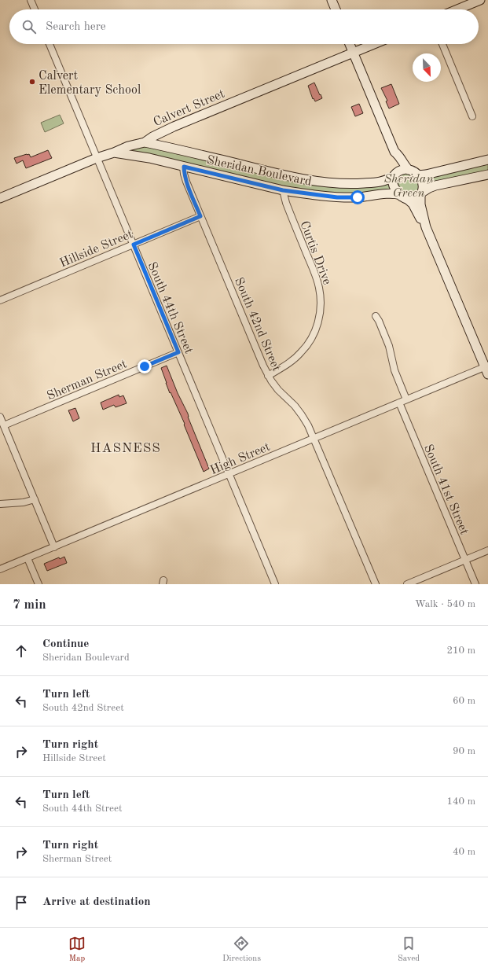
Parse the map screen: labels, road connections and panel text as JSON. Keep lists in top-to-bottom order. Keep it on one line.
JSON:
{"streets":{"main road":["Calvert Street","Sheridan Boulevard"],"street":["Hillside Street","Curtis Drive","South 44th Street","South 42nd Street","Sherman Street","High Street","South 41st Street"]},"crossings":[["Calvert Street","Sheridan Boulevard"],["Calvert Street","South 44th Street"],["Sheridan Boulevard","Curtis Drive"],["Sheridan Boulevard","South 42nd Street"],["Hillside Street","South 44th Street"],["Hillside Street","South 42nd Street"],["Curtis Drive","South 42nd Street"],["South 44th Street","Sherman Street"],["South 44th Street","High Street"],["South 42nd Street","High Street"],["High Street","South 41st Street"]],"districts":["HASNESS"],"parks":["Sheridan Green"],"places":["Calvert Elementary School"],"north":"bottom right","page":{"search":"Search here","heading":["7 min","Walk · 540 m"],"list":[["Continue","Sheridan Boulevard","210 m"],["Turn left","South 42nd Street","60 m"],["Turn right","Hillside Street","90 m"],["Turn left","South 44th Street","140 m"],["Turn right","Sherman Street","40 m"],"Arrive at destination"],"nav":["Map","Directions","Saved"]}}
